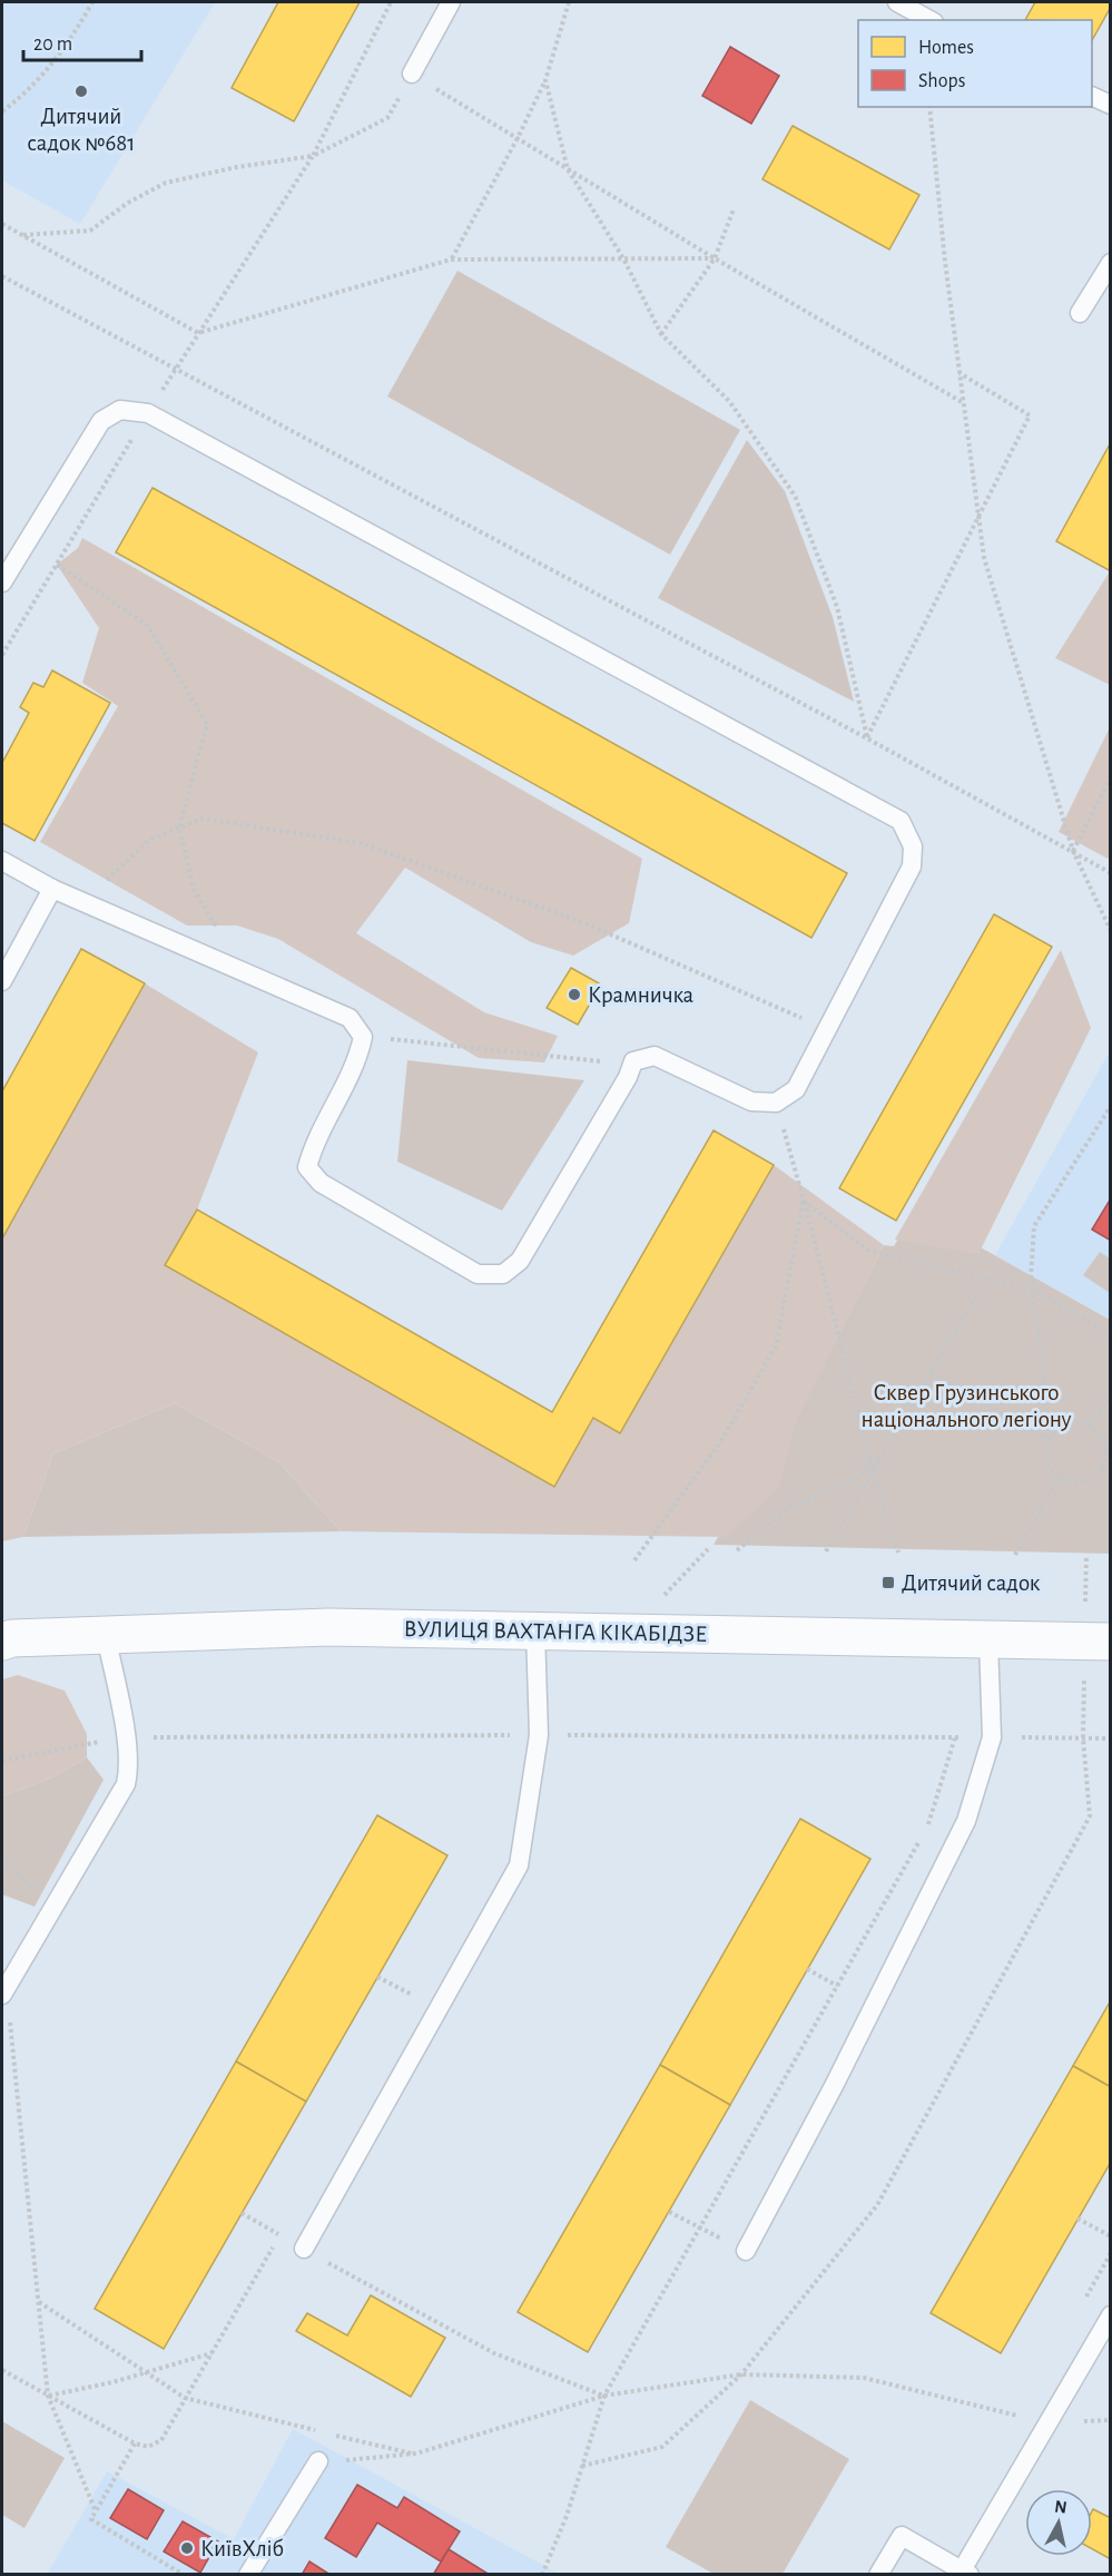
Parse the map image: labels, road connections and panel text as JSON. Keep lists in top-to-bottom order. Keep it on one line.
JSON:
{"streets":{"street":["ВУЛИЦЯ ВАХТАНГА КІКАБІДЗЕ"]},"parks":["Сквер Грузинського національного легіону"],"places":{"other":["Дитячий садок №681","Крамничка","КиївХліб"],"transit":["Дитячий садок"]},"legend":["Homes","Shops"],"scale_bar":"20 m","north":"top"}
